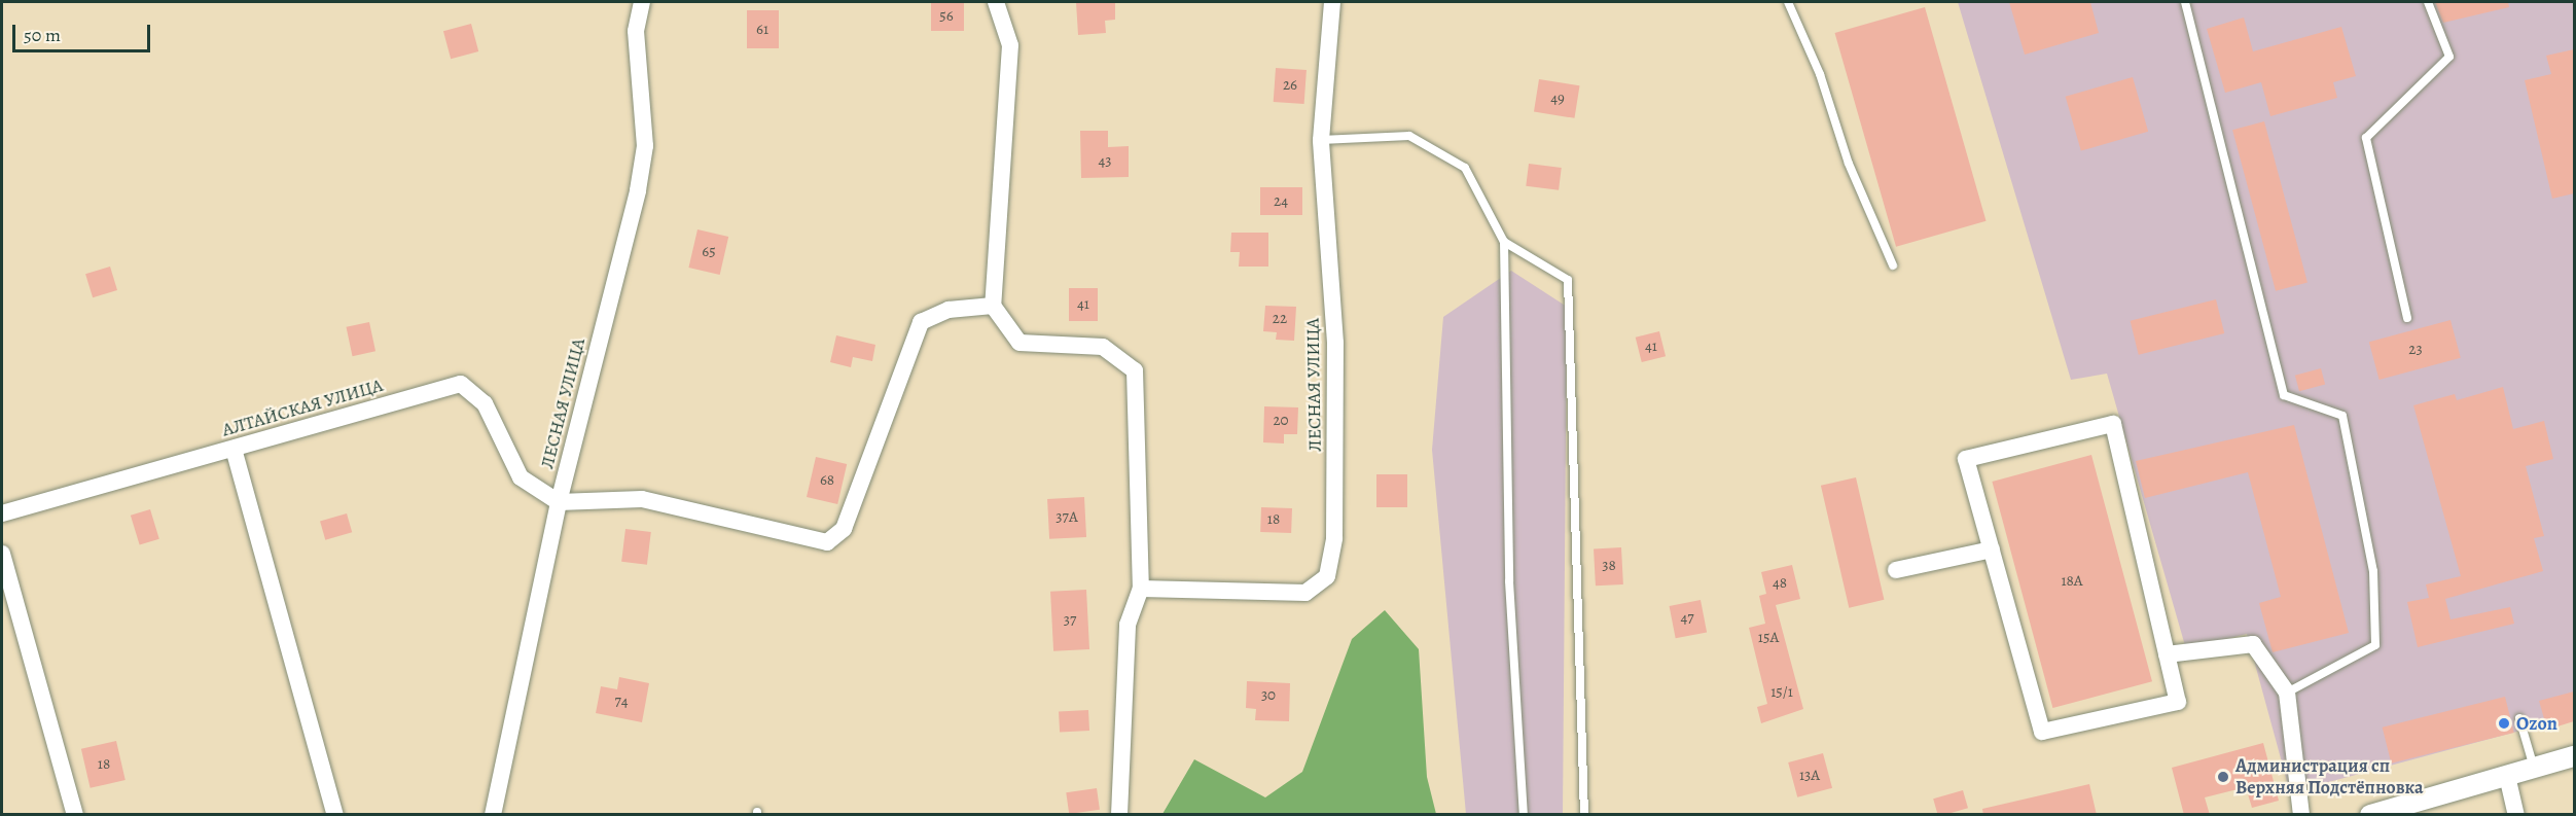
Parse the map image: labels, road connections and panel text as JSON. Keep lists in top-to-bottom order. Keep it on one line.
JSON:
{"streets":{"street":["ЛЕСНАЯ УЛИЦА","АЛТАЙСКАЯ УЛИЦА"]},"crossings":[["ЛЕСНАЯ УЛИЦА","АЛТАЙСКАЯ УЛИЦА"]],"places":["Ozon","Администрация сп Верхняя Подстёпновка"],"house_numbers":["56","61","26","49","43","24","65","41","22","41","23","20","68","37А","18","38","18А","48","47","37","15А","15/1","30","74","18","13А"],"scale_bar":"50 m"}
